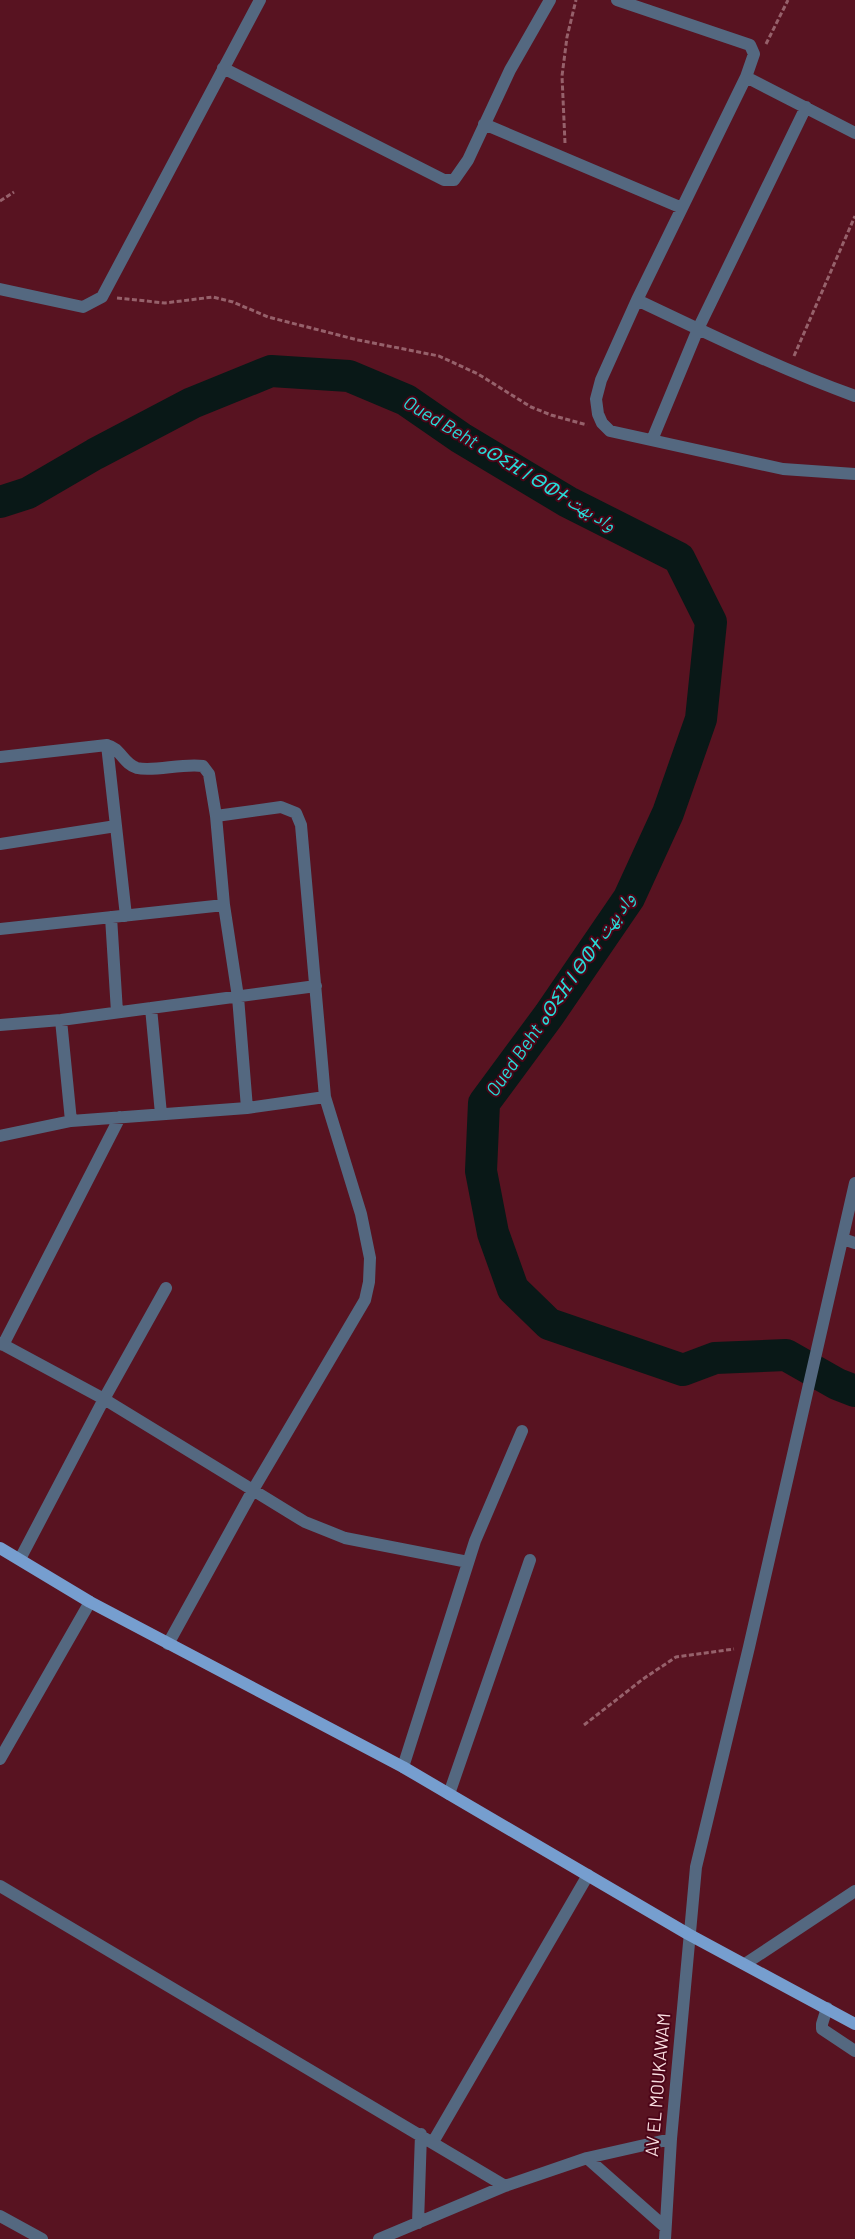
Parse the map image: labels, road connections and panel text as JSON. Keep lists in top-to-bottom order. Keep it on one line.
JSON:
{"streets":{"street":["AV EL MOUKAWAM"]},"water":["Oued Beht ⴰⵙⵉⴼ ⵏ ⴱⵀⵜ واد بهت"]}
